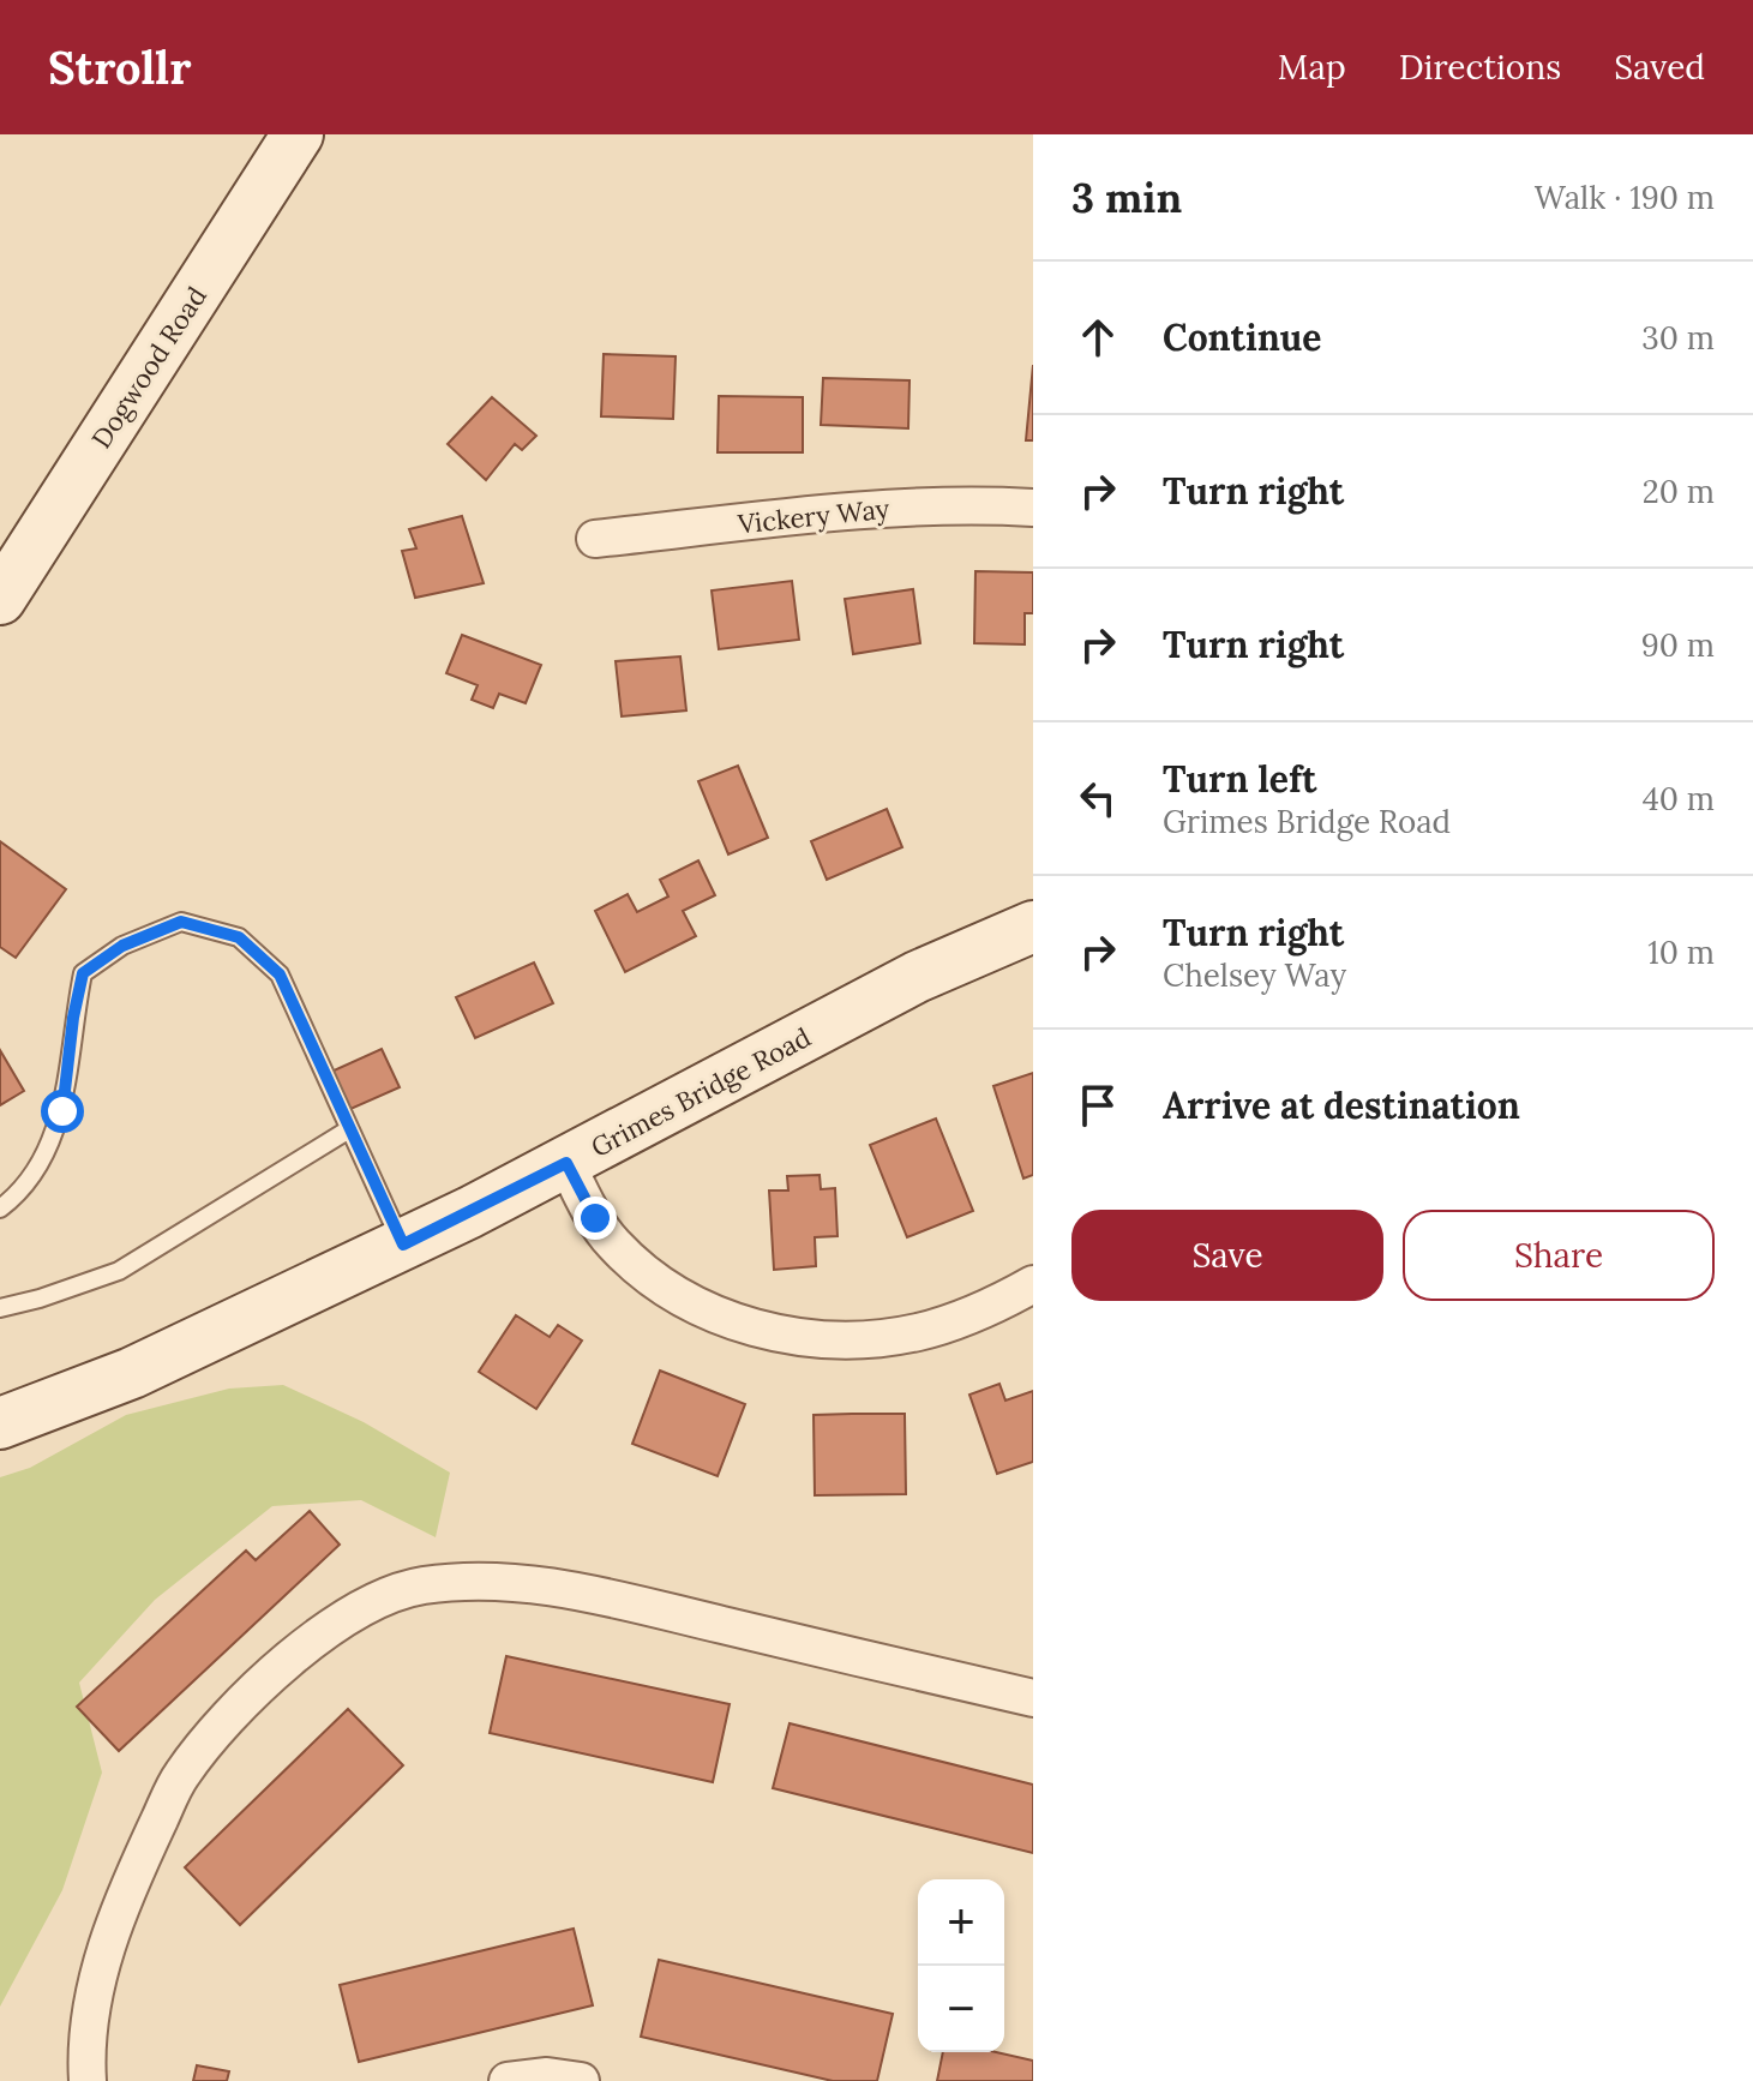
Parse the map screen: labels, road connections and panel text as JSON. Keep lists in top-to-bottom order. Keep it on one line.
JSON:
{"streets":{"street":["Dogwood Road","Vickery Way","Grimes Bridge Road"]},"page":{"header":"Strollr","nav":["Map","Directions","Saved"],"heading":["3 min","Walk · 190 m"],"list":[["Continue","30 m"],["Turn right","20 m"],["Turn right","90 m"],["Turn left","Grimes Bridge Road","40 m"],["Turn right","Chelsey Way","10 m"],"Arrive at destination"],"buttons":["Save","Share"],"map_buttons":["+","−"]}}
